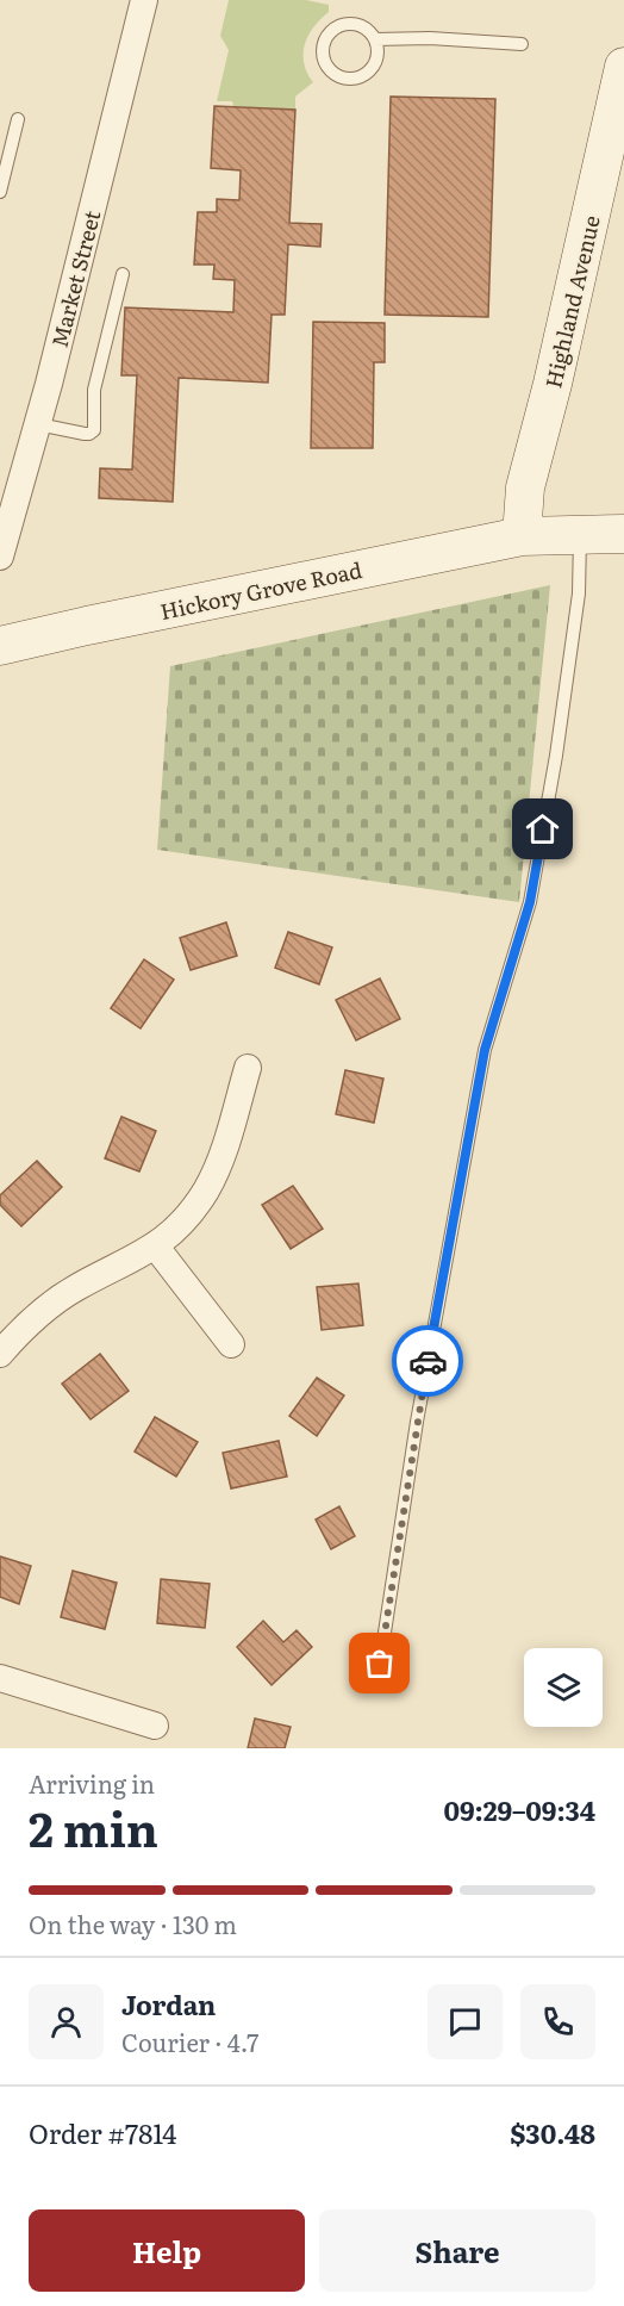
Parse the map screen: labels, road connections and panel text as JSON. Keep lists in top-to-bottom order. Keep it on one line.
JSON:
{"streets":{"street":["Market Street","Highland Avenue","Hickory Grove Road"]},"crossings":[["Highland Avenue","Hickory Grove Road"]],"page":{"heading":["2 min","Arriving in","09:29–09:34"],"panel":["Jordan","Courier · 4.7","Order #7814","$30.48"],"bar":"On the way · 130 m","buttons":["Help","Share"]}}
